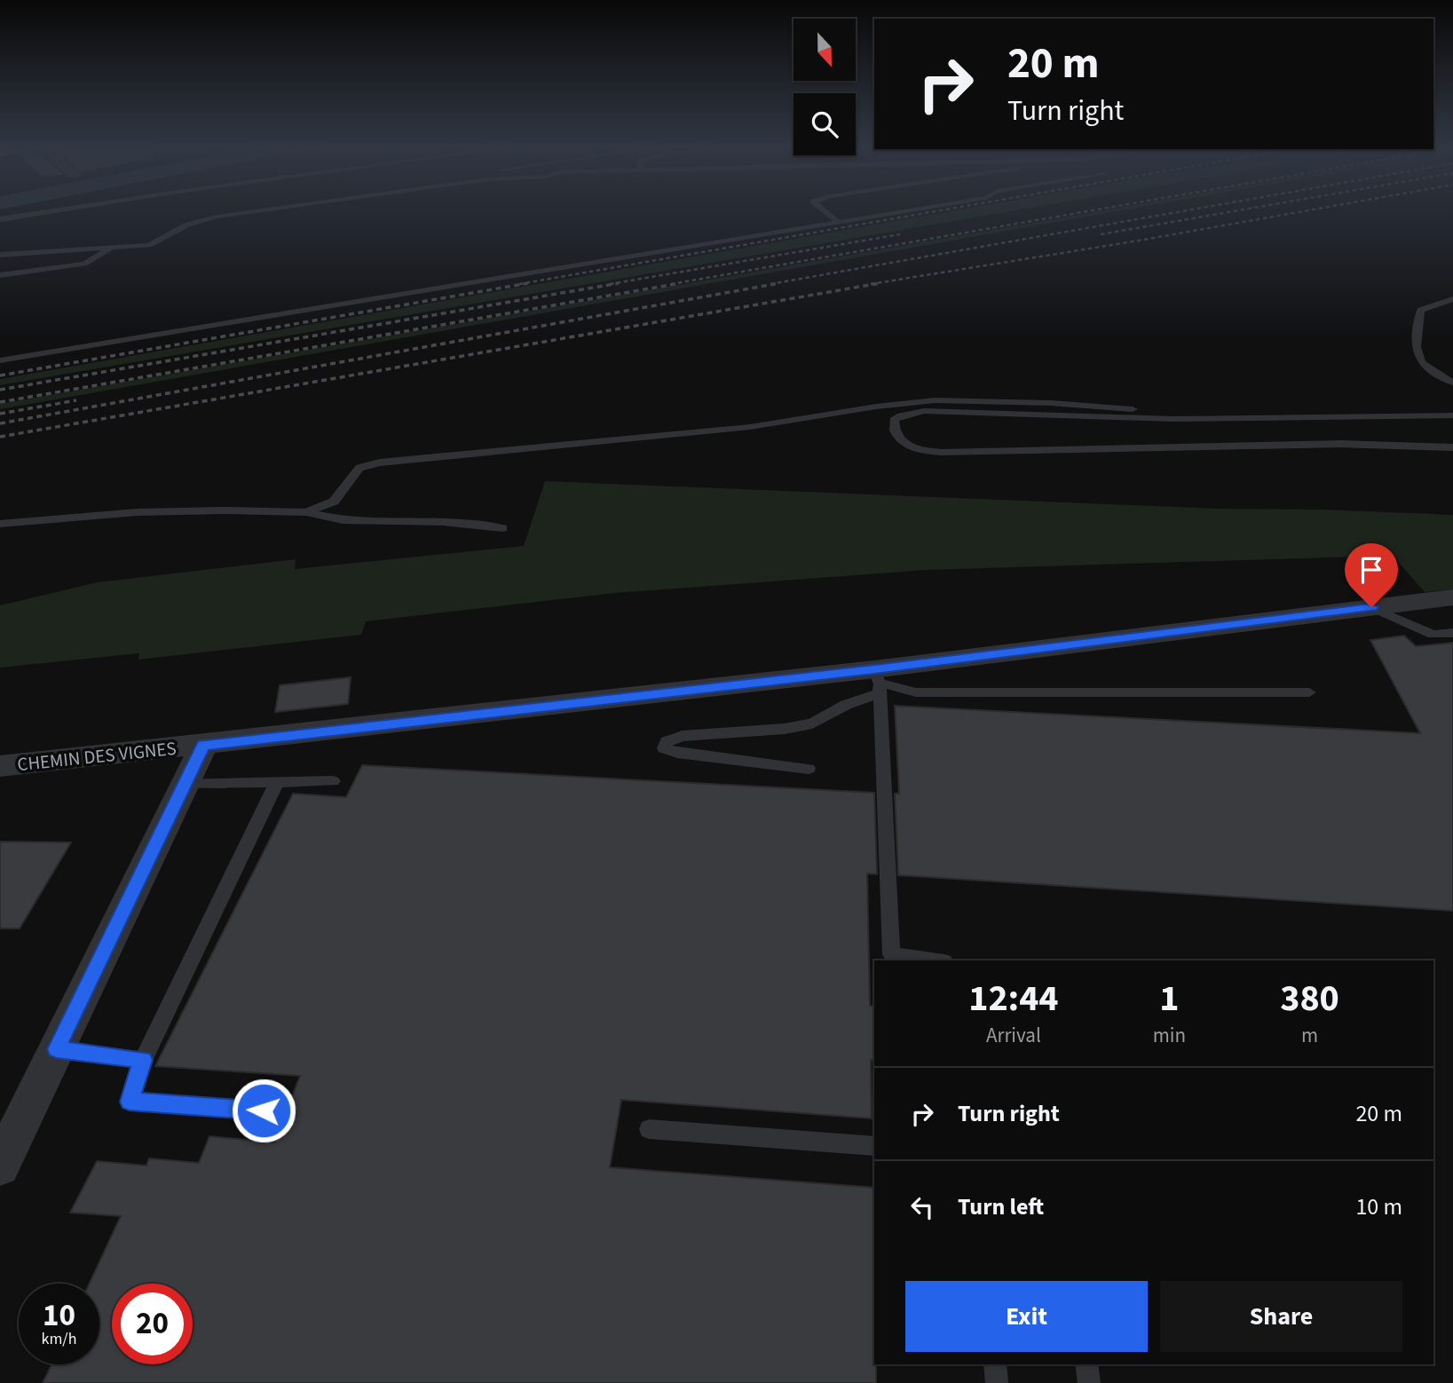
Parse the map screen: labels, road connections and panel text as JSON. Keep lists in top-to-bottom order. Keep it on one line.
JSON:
{"streets":{"street":["CHEMIN DES VIGNES"]},"north":"bottom","page":{"turn":["20 m","Turn right"],"eta":["12:44","Arrival","1","min","380","m"],"list":[{"name":"Turn right","value":"20 m"},{"name":"Turn left","value":"10 m"}],"buttons":["Exit","Share"],"speed":"10 km/h","limit":"20"}}
